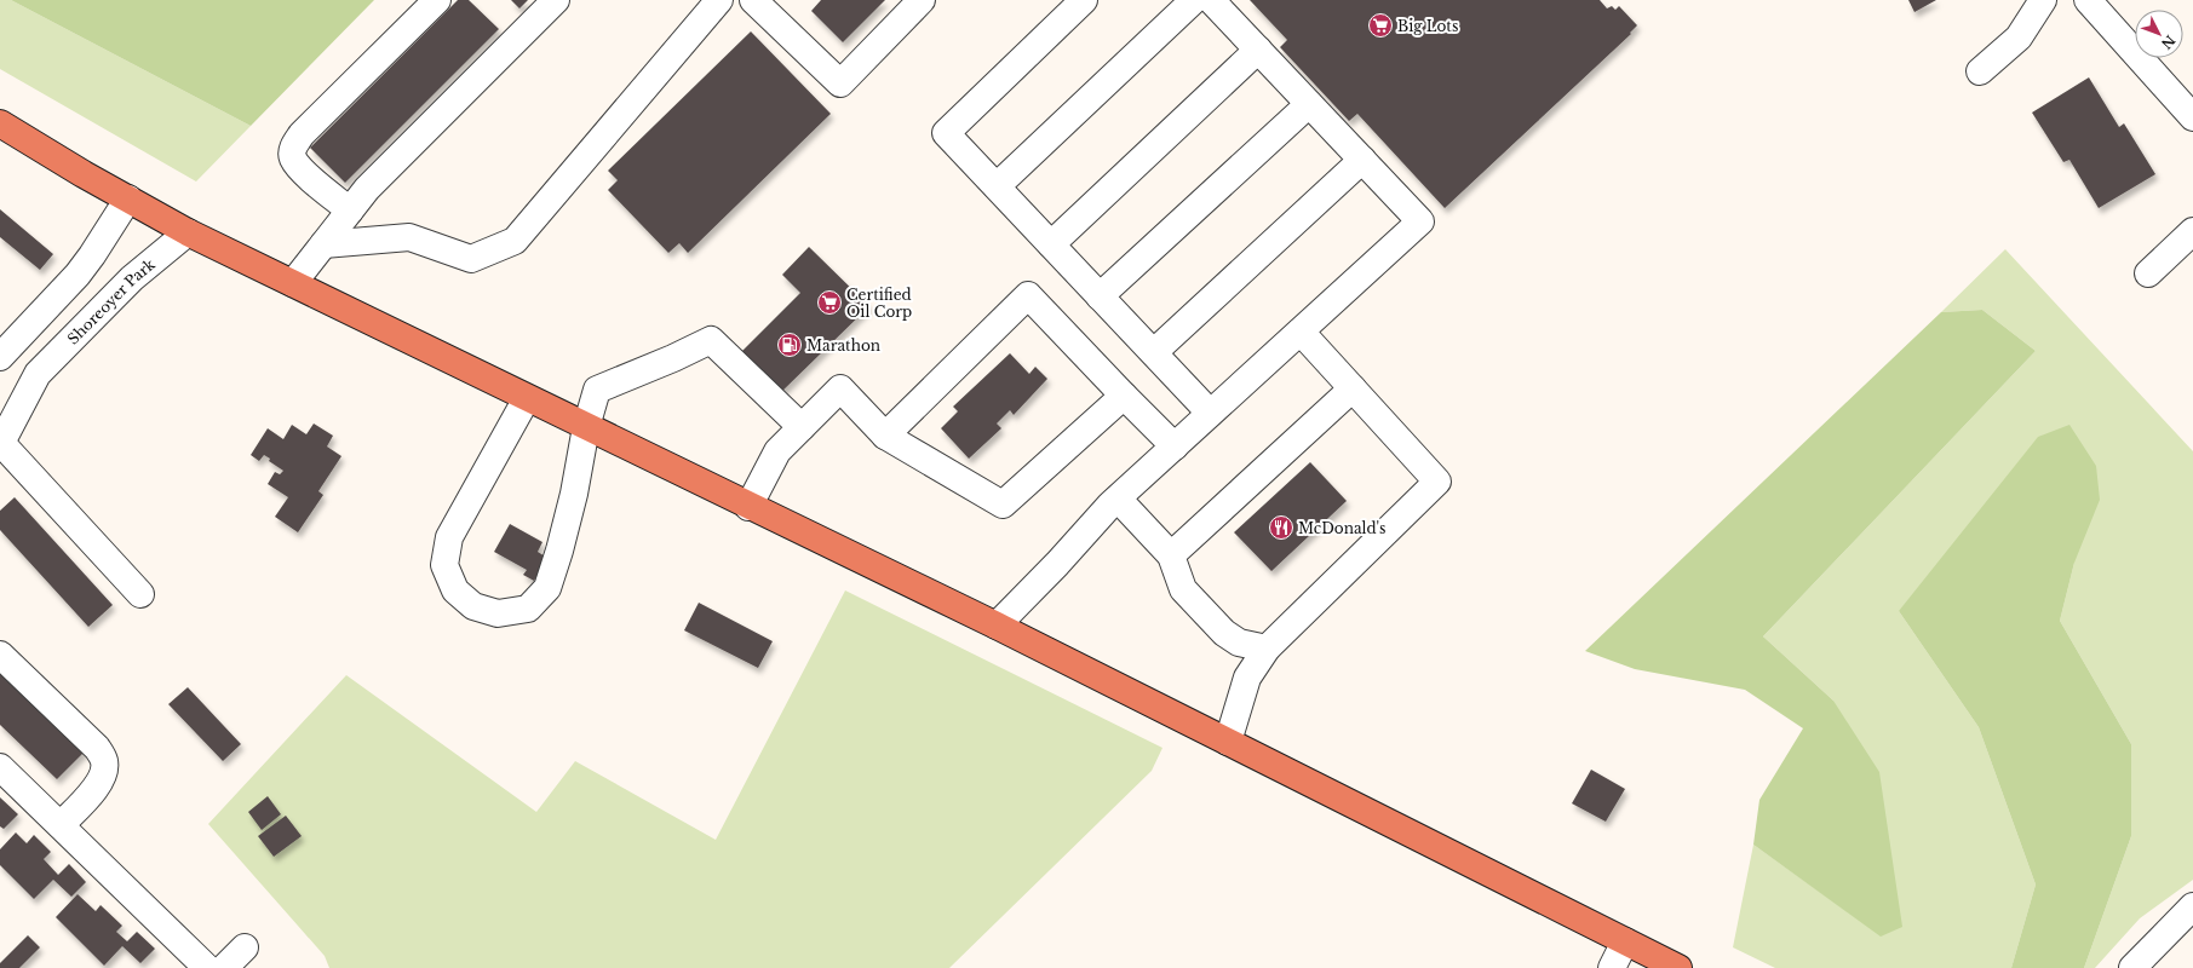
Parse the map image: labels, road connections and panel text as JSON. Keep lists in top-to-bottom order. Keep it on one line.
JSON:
{"streets":{"street":["Shoreoyer Park"]},"places":{"supermarket":["Big Lots","Certified Oil Corp"],"fuel station":["Marathon"],"restaurant":["McDonald's"]},"north":"bottom right"}
